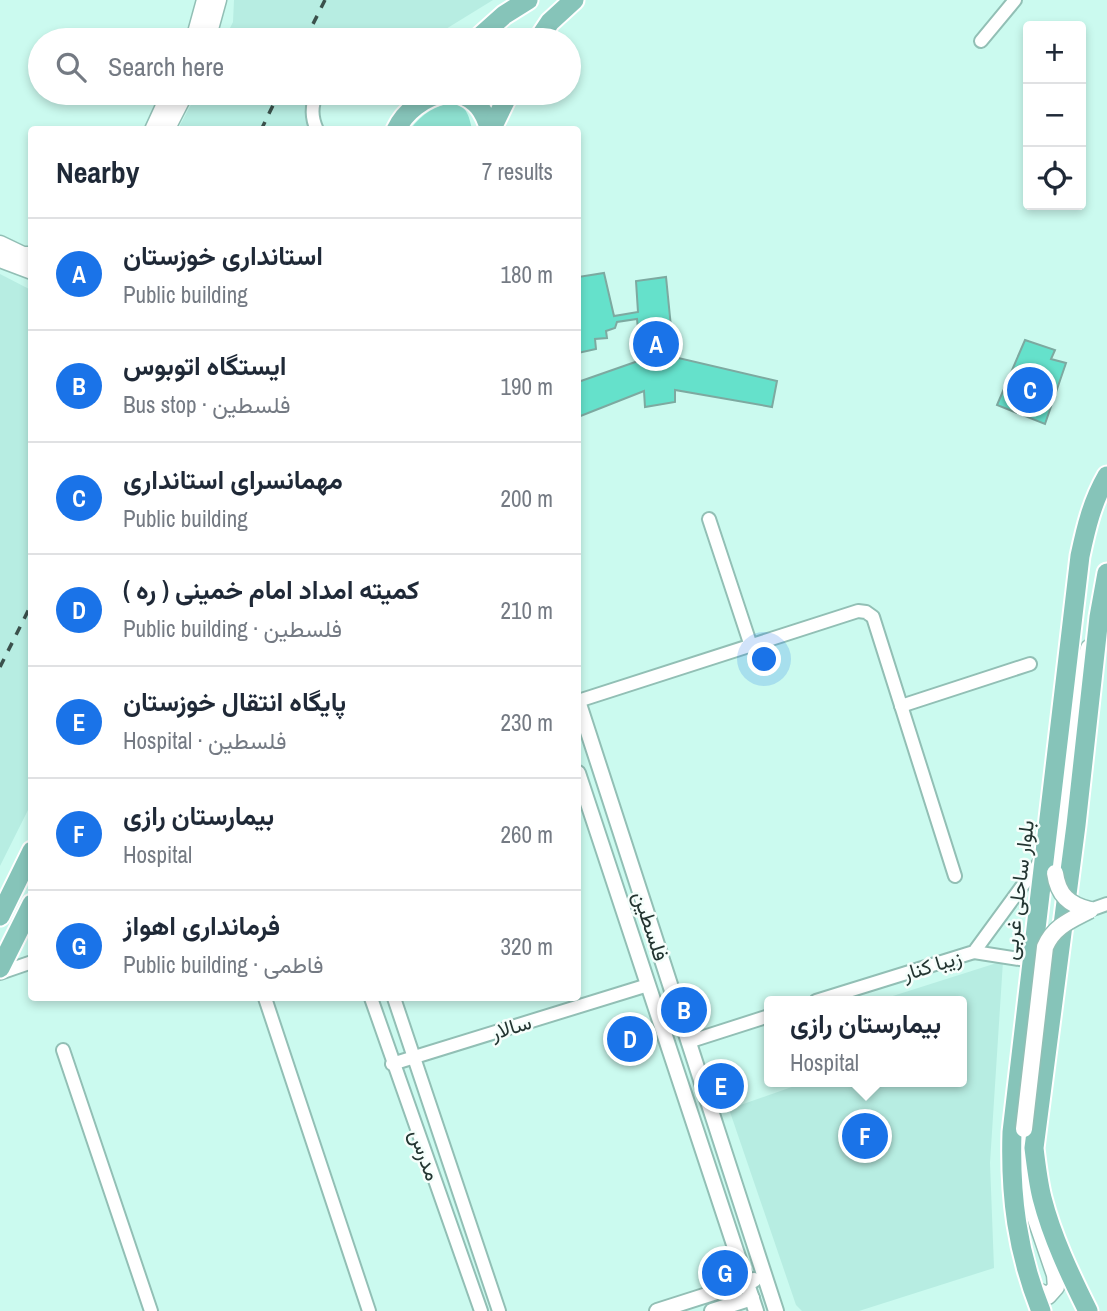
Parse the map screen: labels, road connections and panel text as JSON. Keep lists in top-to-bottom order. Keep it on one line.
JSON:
{"streets":{"main road":["بلوار ساحلی غربی"],"street":["فلسطین","زیبا کنار","سالار","مدرس"]},"crossings":[["بلوار ساحلی غربی","زیبا کنار"],["فلسطین","سالار"],["سالار","مدرس"]],"page":{"map_buttons":["+","−"],"search":"Search here","heading":["Nearby","7 results"],"list":[{"mark":"A","name":"استانداری خوزستان","note":"Public building","value":"180 m"},{"mark":"B","name":"ایستگاه اتوبوس","note":"Bus stop · فلسطین","value":"190 m"},{"mark":"C","name":"مهمانسرای استانداری","note":"Public building","value":"200 m"},{"mark":"D","name":"کمیته امداد امام خمینی ( ره )","note":"Public building · فلسطین","value":"210 m"},{"mark":"E","name":"پایگاه انتقال خوزستان","note":"Hospital · فلسطین","value":"230 m"},{"mark":"F","name":"بیمارستان رازی","note":"Hospital","value":"260 m"},{"mark":"G","name":"فرمانداری اهواز","note":"Public building · فاطمی","value":"320 m"}],"pins":["A","C","B","D","E","F","G"],"popup":["بیمارستان رازی","Hospital"]}}
